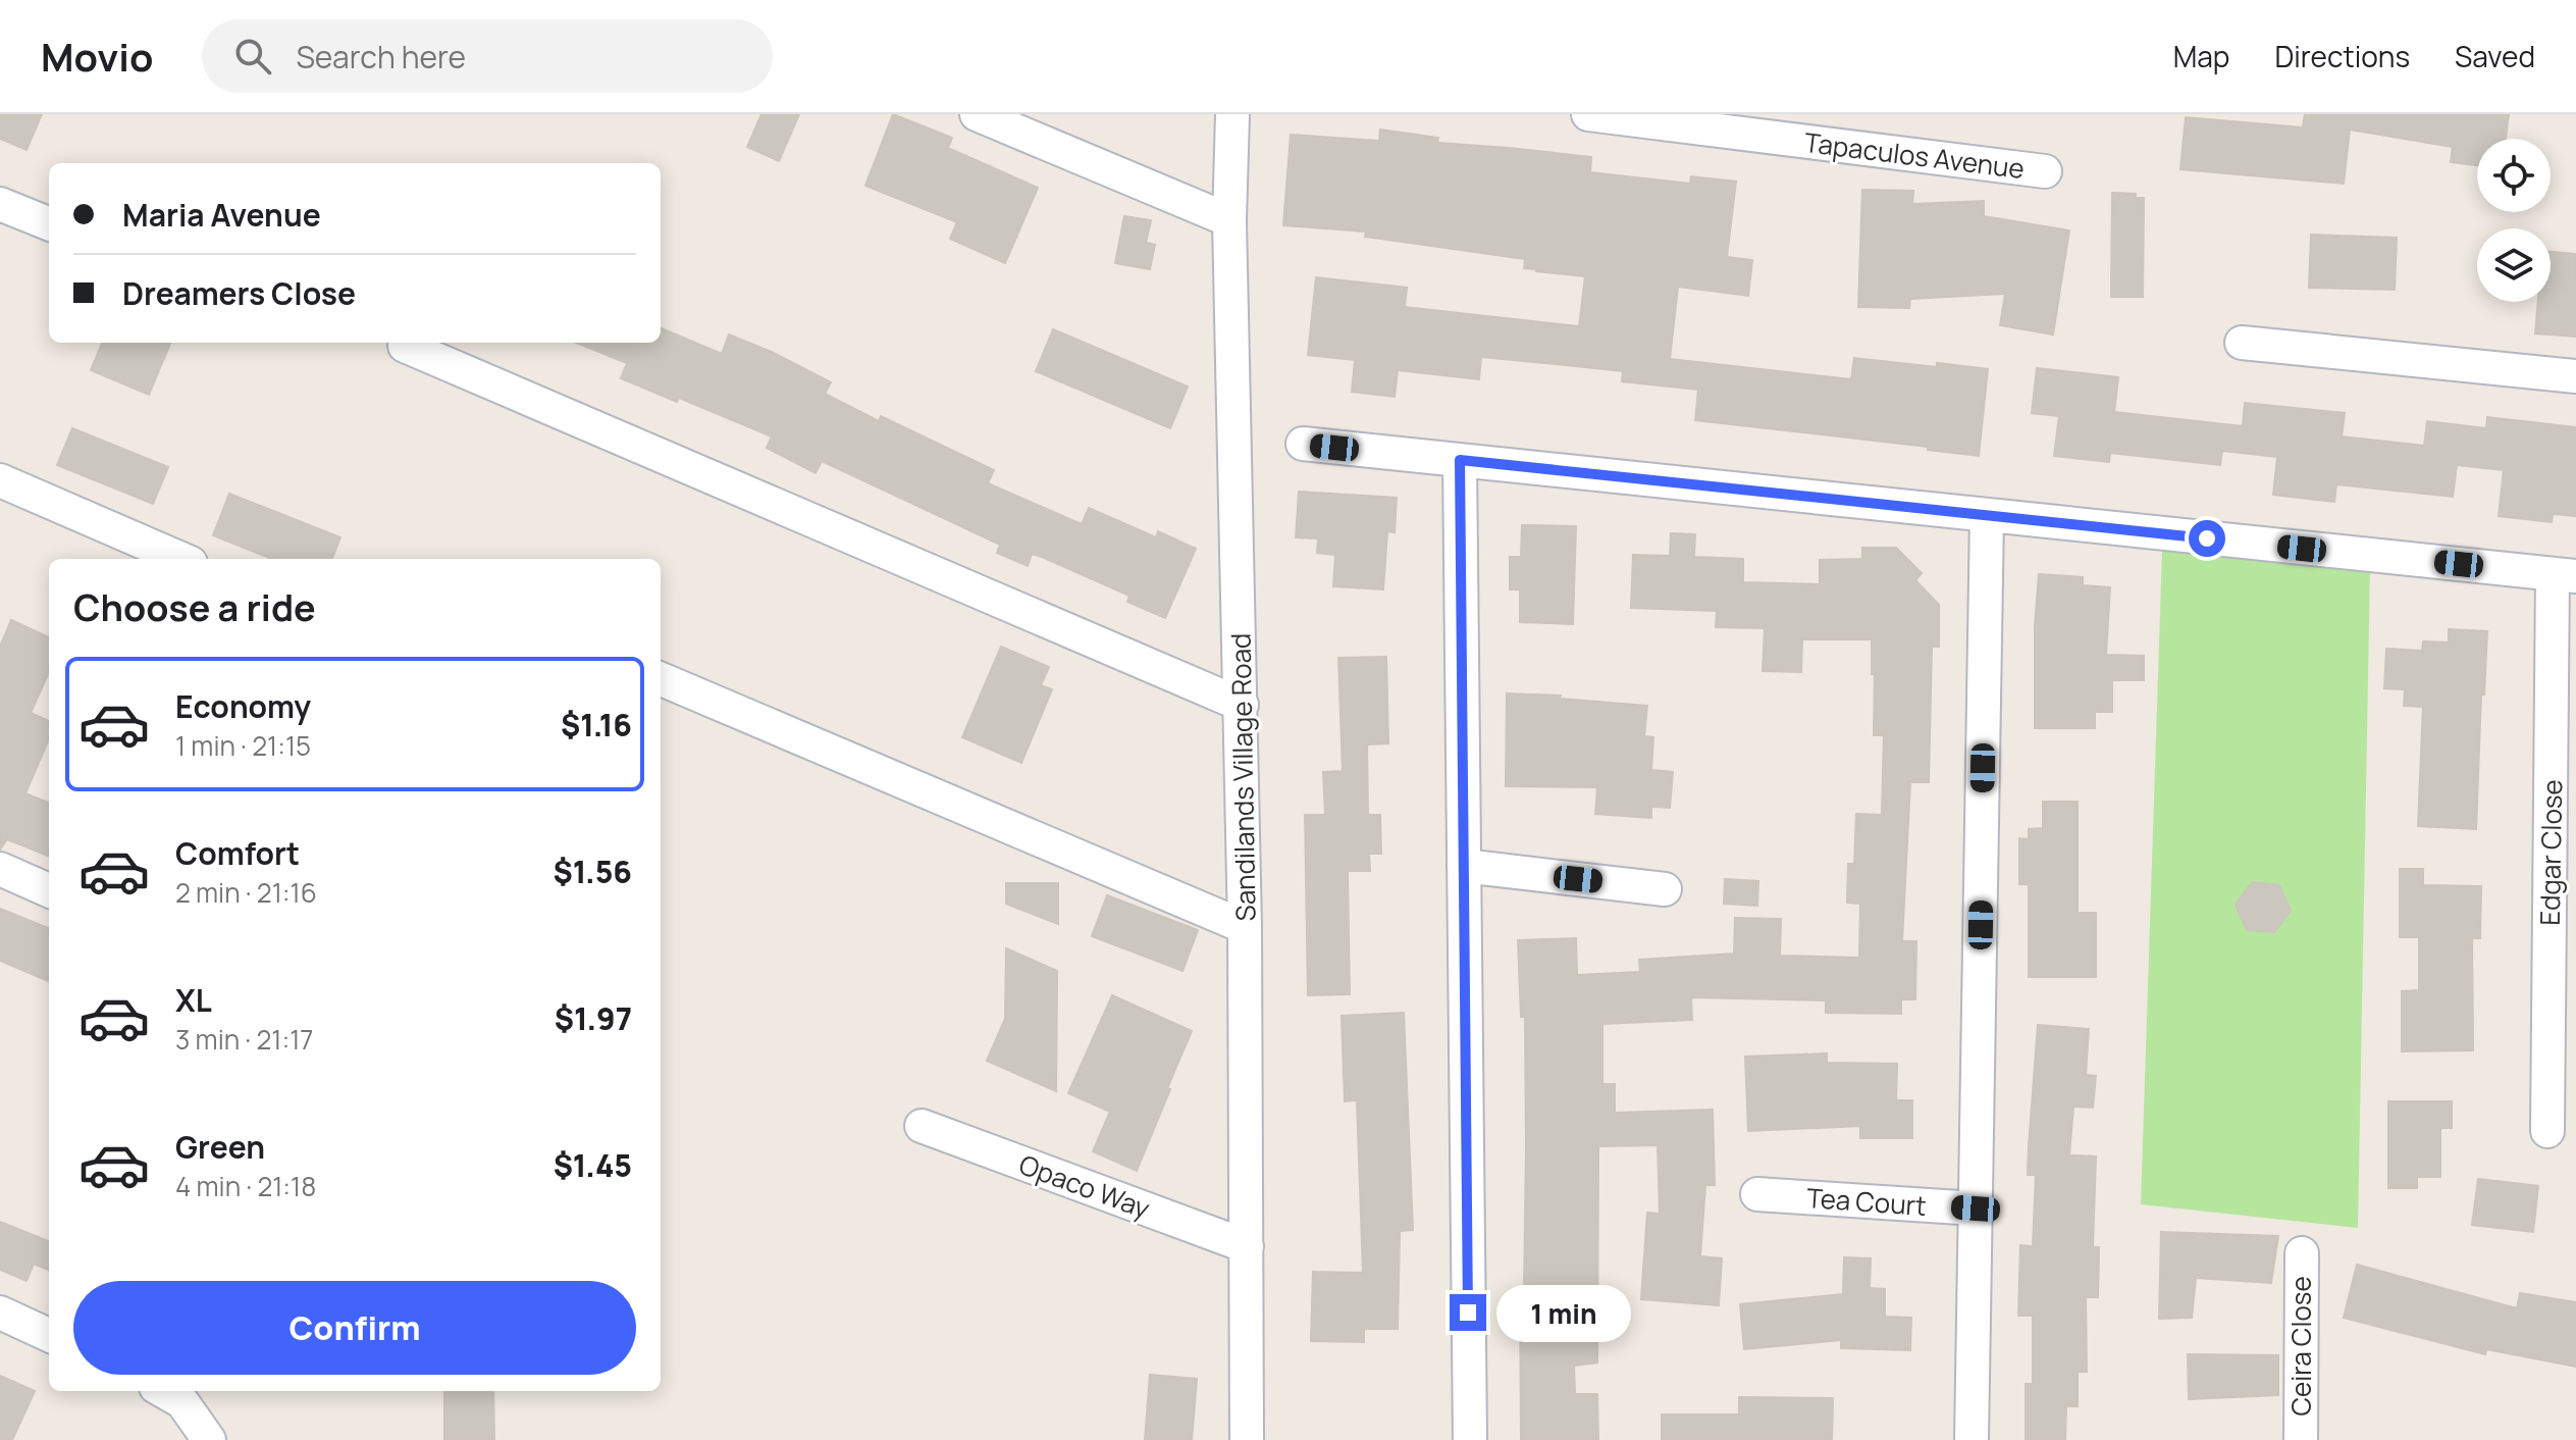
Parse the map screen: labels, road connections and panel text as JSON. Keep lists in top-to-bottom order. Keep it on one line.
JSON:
{"streets":{"street":["Tapaculos Avenue","Sandilands Village Road","Edgar Close","Opaco Way","Tea Court","Ceira Close"]},"crossings":[["Sandilands Village Road","Opaco Way"]],"page":{"header":"Movio","search":"Search here","nav":["Map","Directions","Saved"],"banner":["Maria Avenue","Dreamers Close"],"heading":"Choose a ride","list":[{"name":"Economy","note":"1 min · 21:15","value":"$1.16"},{"name":"Comfort","note":"2 min · 21:16","value":"$1.56"},{"name":"XL","note":"3 min · 21:17","value":"$1.97"},{"name":"Green","note":"4 min · 21:18","value":"$1.45"}],"buttons":"Confirm","bubble":"1 min"}}
